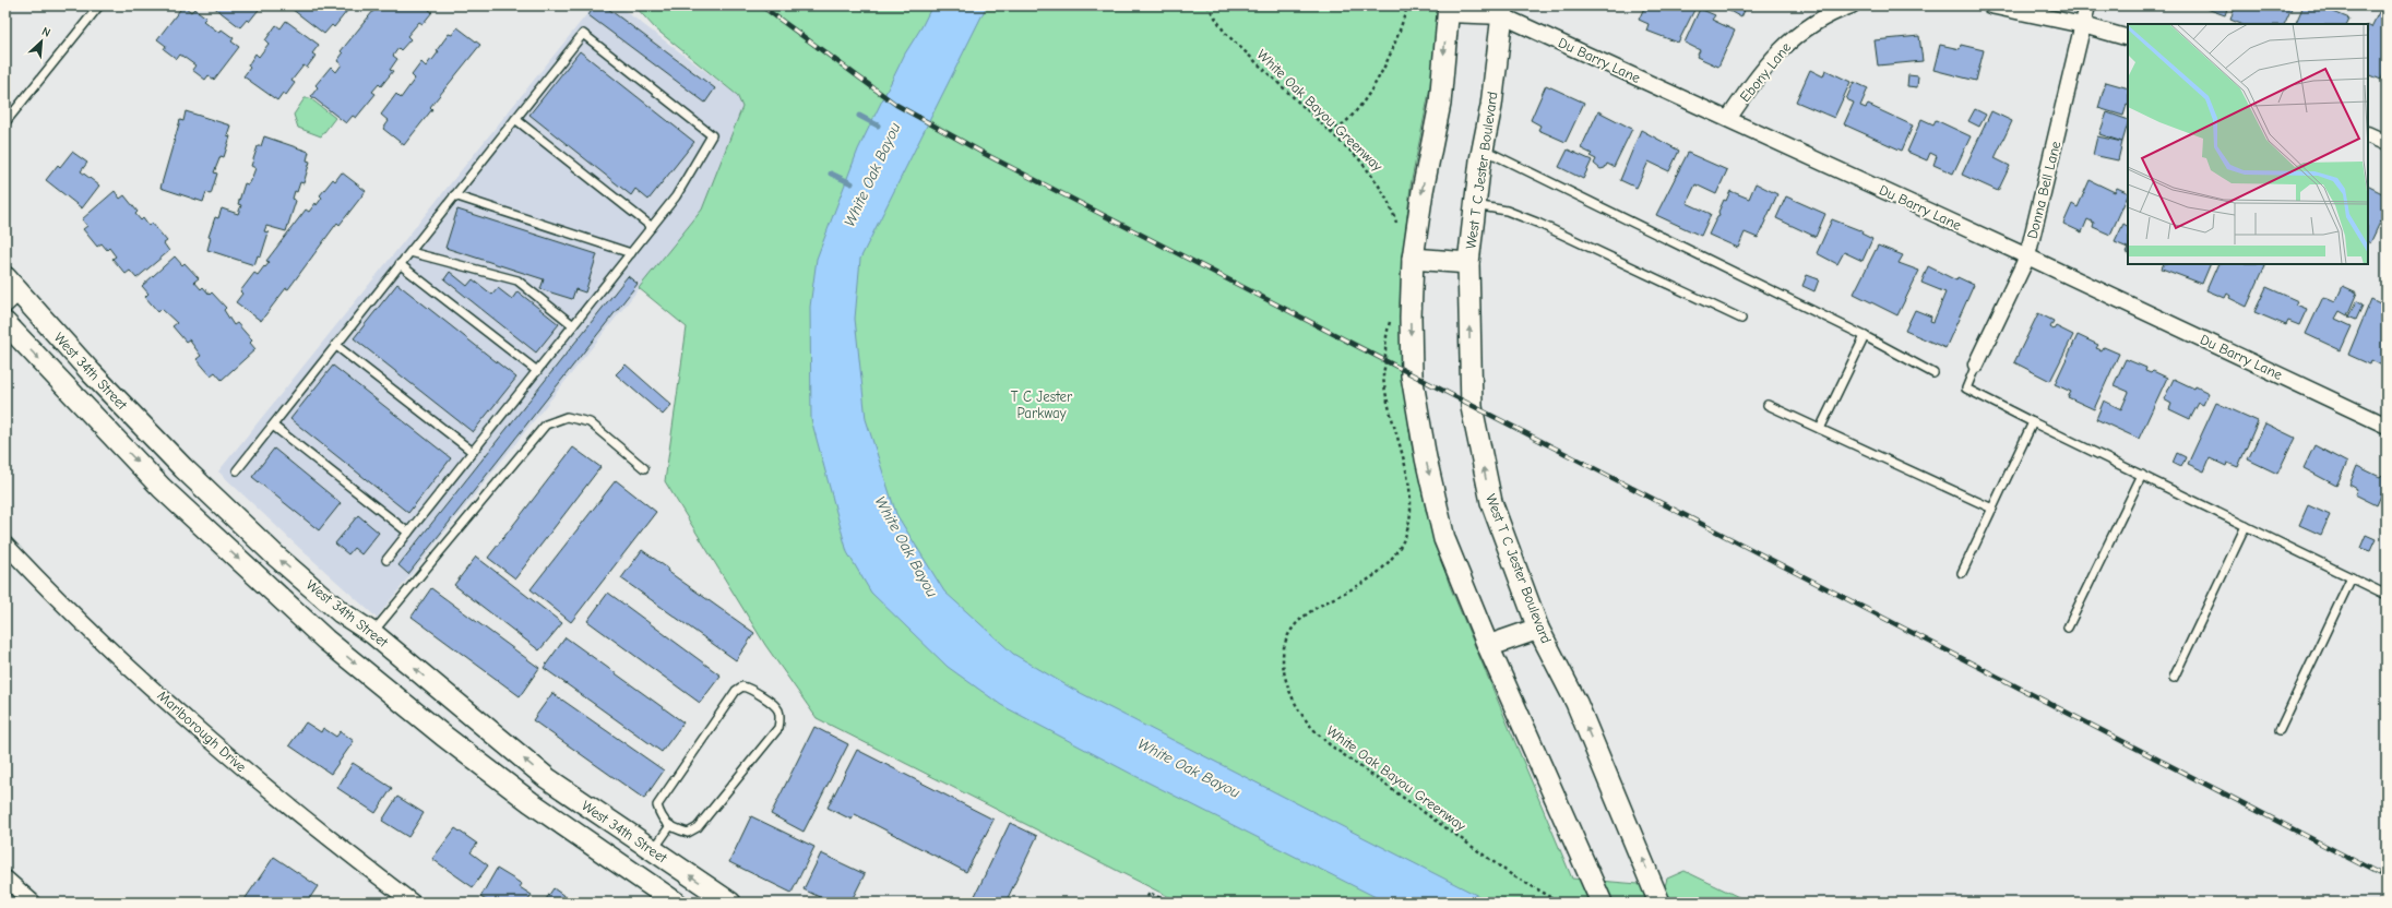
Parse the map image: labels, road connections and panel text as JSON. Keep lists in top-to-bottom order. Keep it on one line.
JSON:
{"streets":{"main road":["West T C Jester Boulevard","West 34th Street"],"street":["Du Barry Lane","Ebony Lane","Donna Bell Lane","Marlborough Drive"],"path":["White Oak Bayou Greenway"]},"crossings":[["Du Barry Lane","Ebony Lane"],["Du Barry Lane","West T C Jester Boulevard"],["Du Barry Lane","Donna Bell Lane"]],"water":["White Oak Bayou"],"parks":["T C Jester Parkway"],"north":"top right"}
